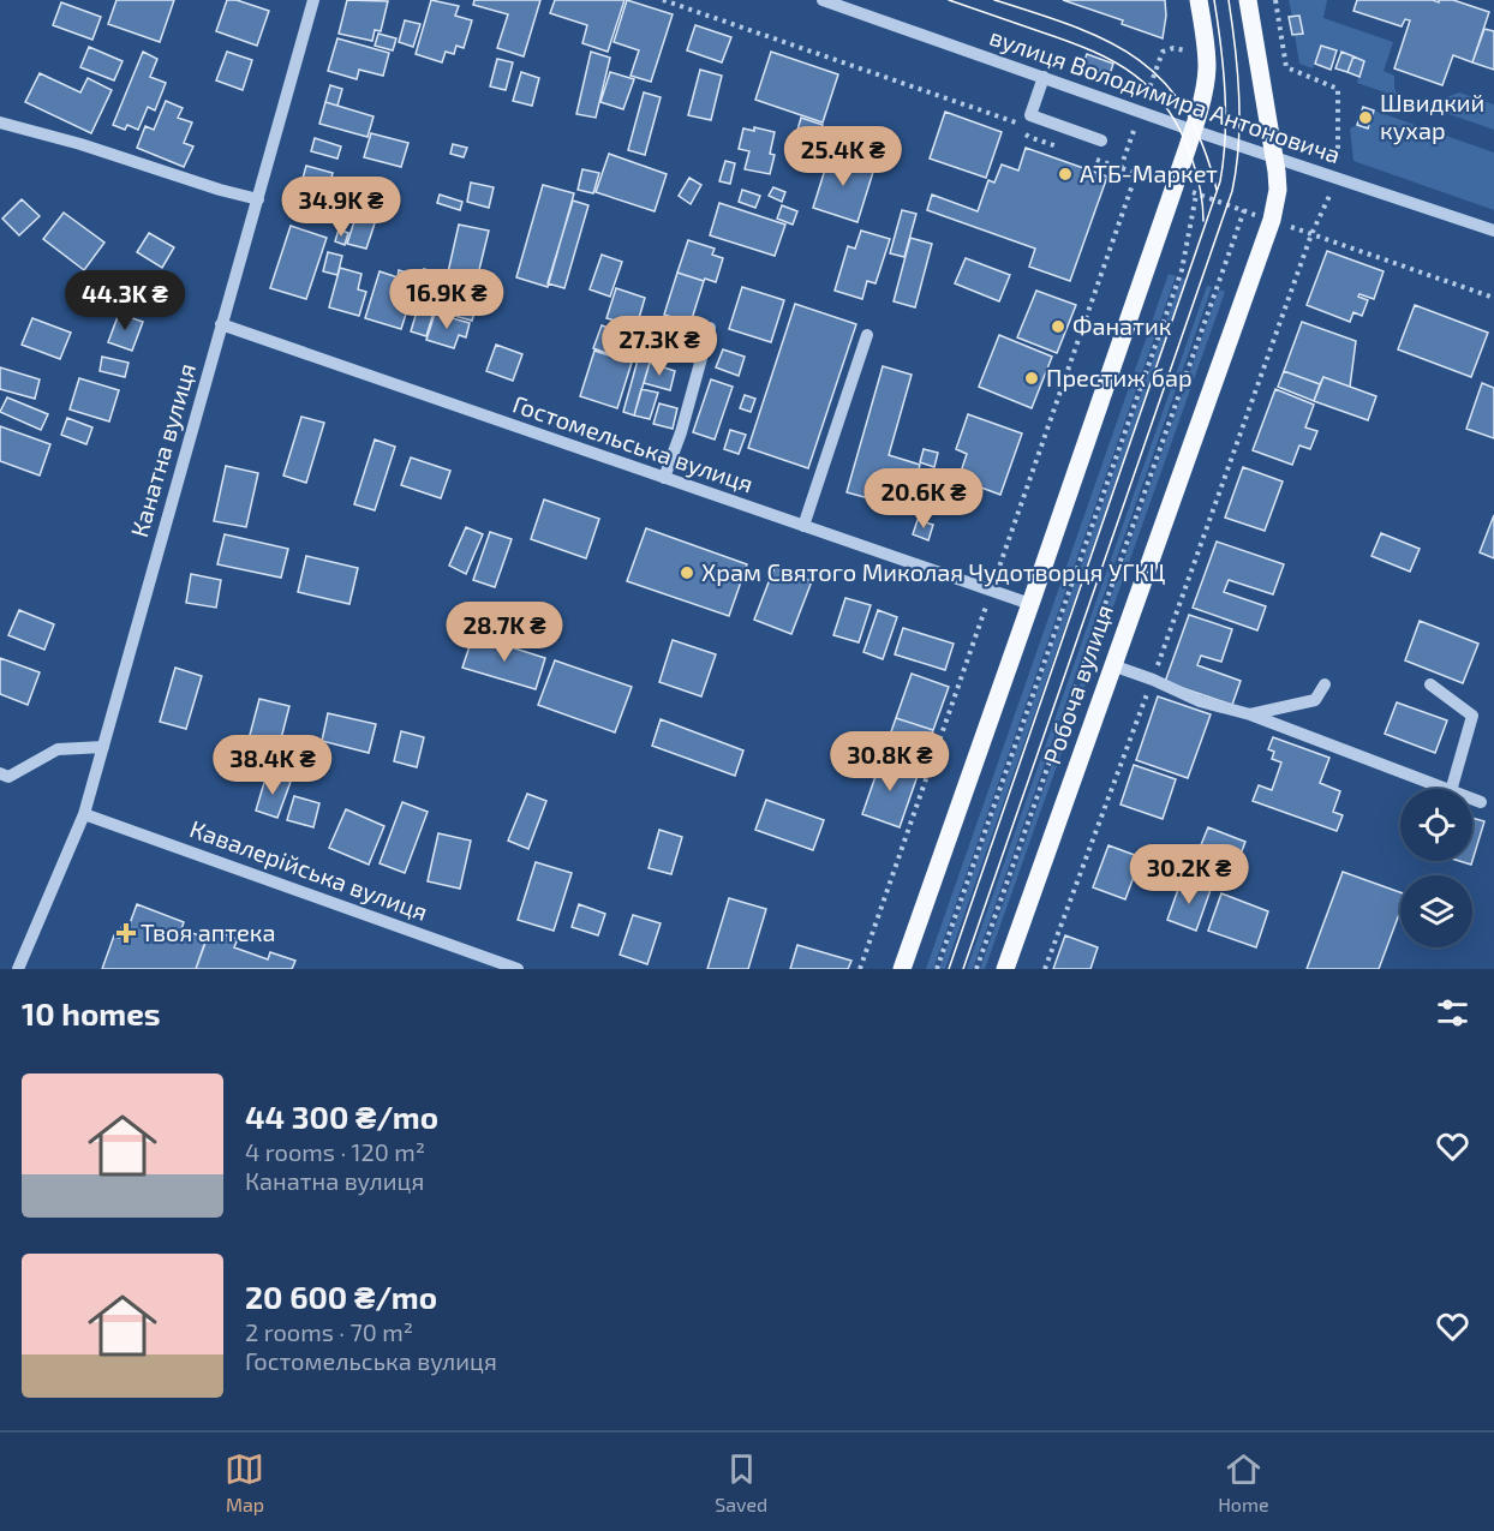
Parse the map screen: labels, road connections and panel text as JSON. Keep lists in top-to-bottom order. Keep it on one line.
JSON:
{"streets":{"main road":["Робоча вулиця"],"street":["вулиця Володимира Антоновича","Гостомельська вулиця","Канатна вулиця","Кавалерійська вулиця"]},"crossings":[["вулиця Володимира Антоновича","Робоча вулиця"],["Гостомельська вулиця","Канатна вулиця"],["Канатна вулиця","Кавалерійська вулиця"]],"places":{"other":["Швидкий кухар","АТБ-Маркет","Фанатик","Престиж бар","Храм Святого Миколая Чудотворця УГКЦ"],"health":["Твоя аптека"]},"page":{"price":["25.4K ₴","34.9K ₴","16.9K ₴","44.3K ₴","27.3K ₴","20.6K ₴","28.7K ₴","30.8K ₴","38.4K ₴","30.2K ₴"],"heading":"10 homes","list":[{"name":"44 300 ₴/mo","note":"4 rooms · 120 m² · Канатна вулиця"},{"name":"20 600 ₴/mo","note":"2 rooms · 70 m² · Гостомельська вулиця"}],"tabs":["Map","Saved","Home"]}}
